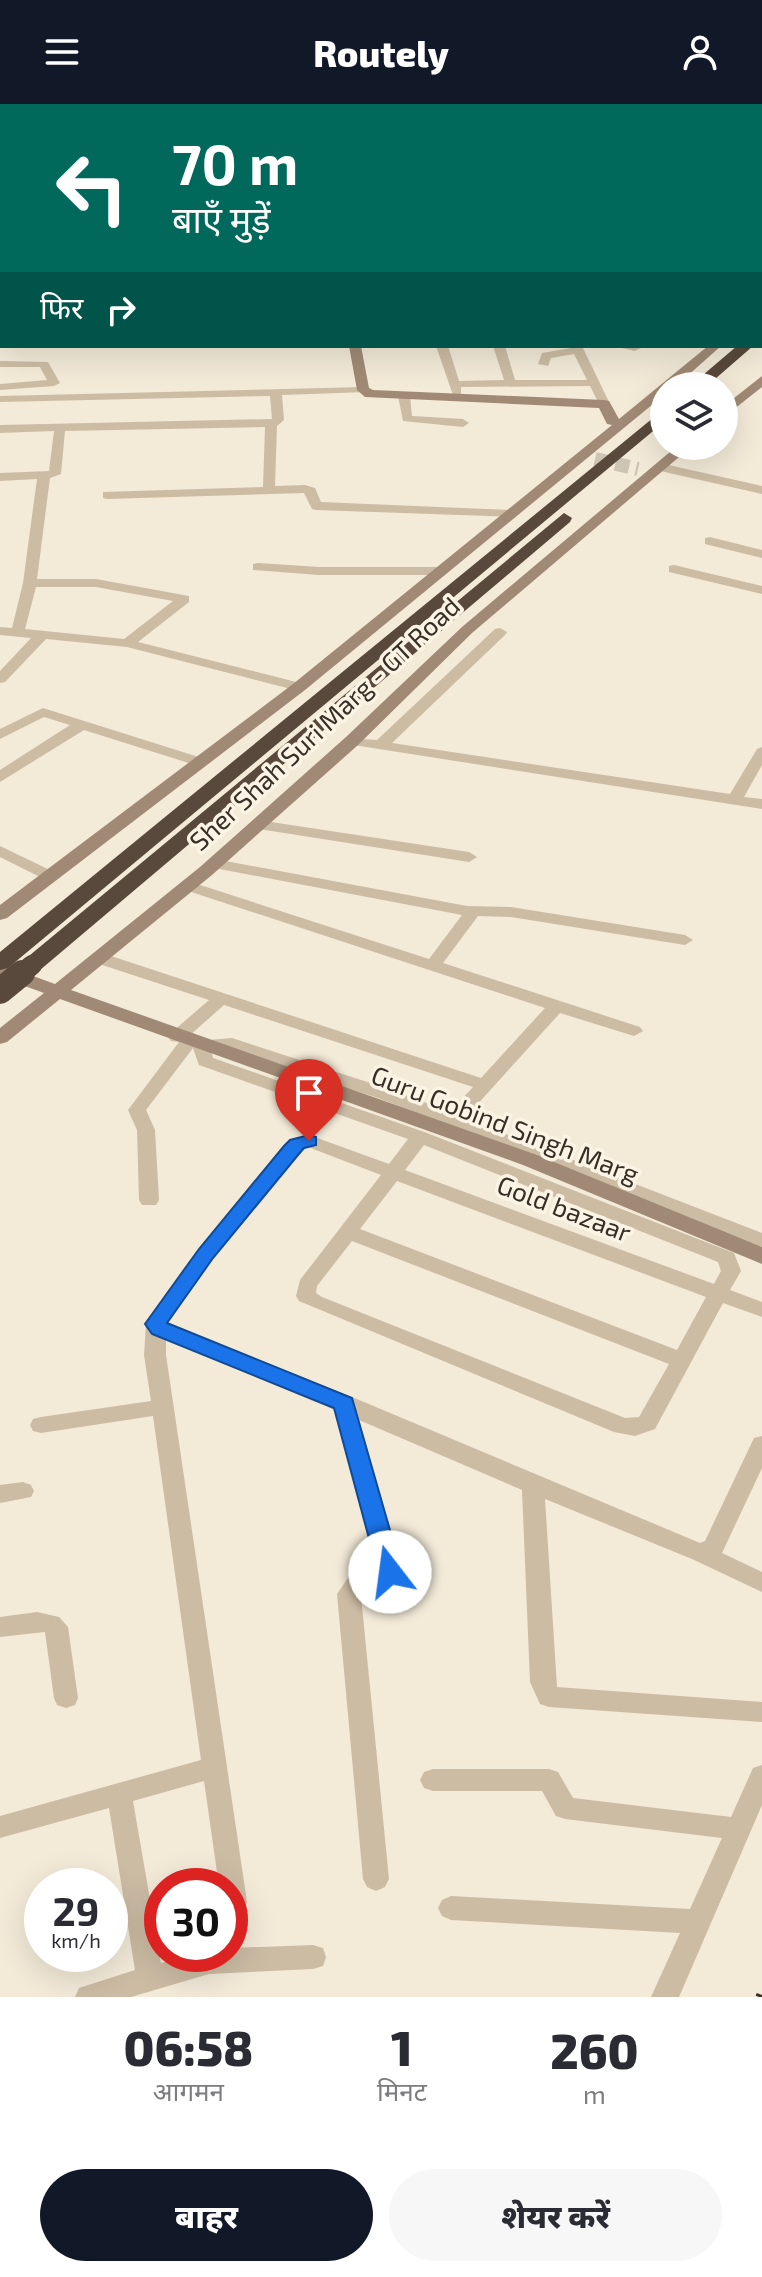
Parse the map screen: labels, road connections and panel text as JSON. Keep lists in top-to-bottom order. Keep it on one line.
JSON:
{"streets":{"highway":["Sher Shah Suri Marg - GT Road"],"street":["Guru Gobind Singh Marg","Gold bazaar"]},"crossings":[["Sher Shah Suri Marg - GT Road","Guru Gobind Singh Marg"]],"page":{"header":"Routely","turn":["70 m","बाएँ मुड़ें"],"then":"फिर","speed":"29 km/h","limit":"30","eta":["06:58","आगमन","1","मिनट","260","m"],"buttons":["बाहर","शेयर करें"]}}
